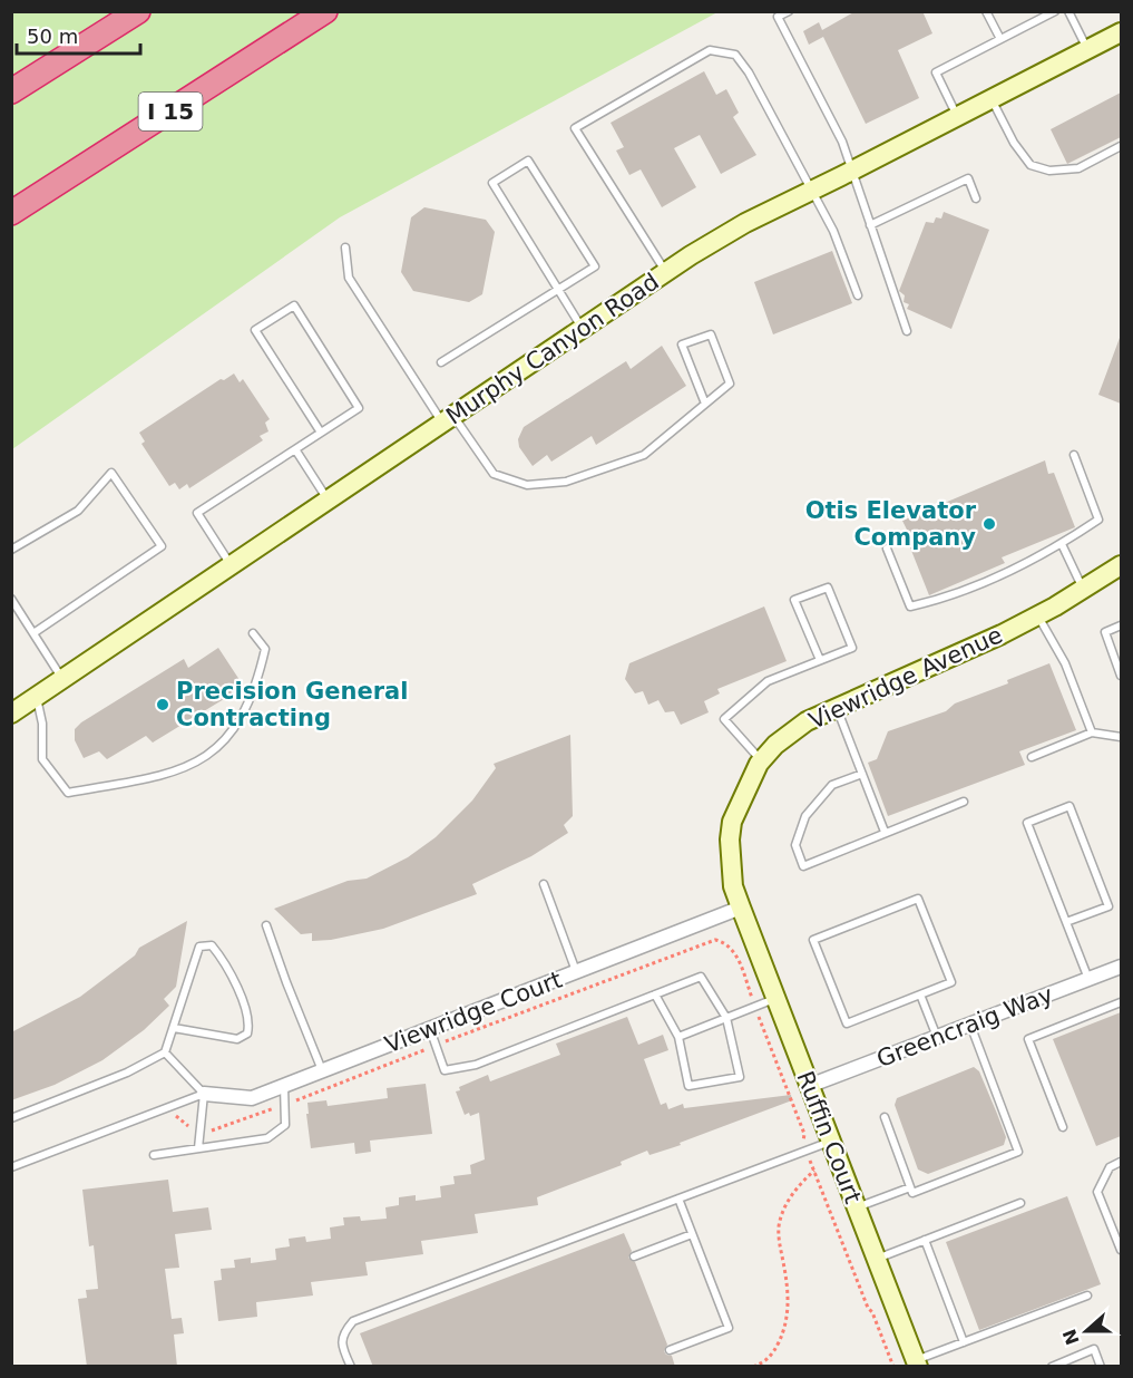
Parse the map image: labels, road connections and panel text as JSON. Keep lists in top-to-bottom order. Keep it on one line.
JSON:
{"streets":{"highway":["I 15"],"main road":["Murphy Canyon Road","Viewridge Avenue","Ruffin Court"],"street":["Viewridge Court","Greencraig Way"]},"crossings":[["Viewridge Avenue","Viewridge Court"],["Viewridge Avenue","Ruffin Court"],["Viewridge Court","Ruffin Court"],["Greencraig Way","Ruffin Court"]],"places":["Otis Elevator Company","Precision General Contracting"],"scale_bar":"50 m","north":"left"}
